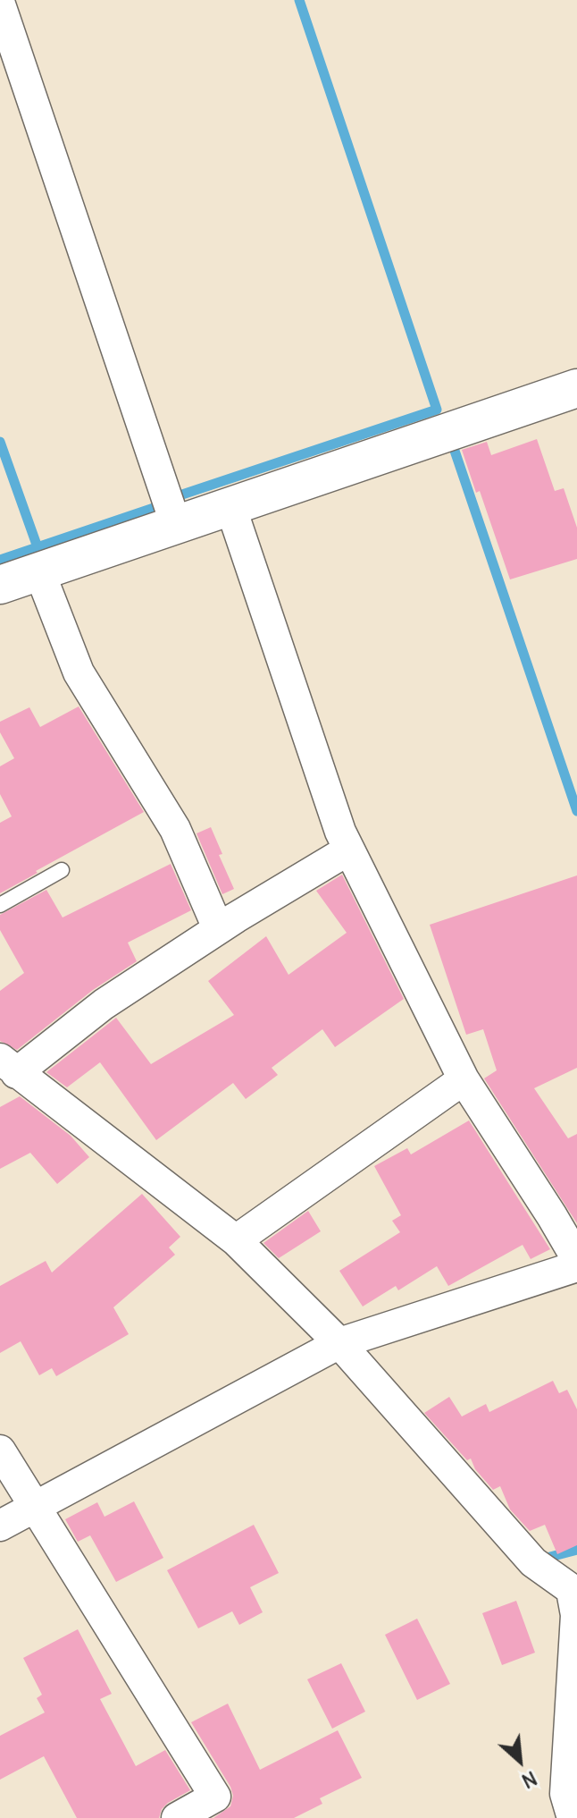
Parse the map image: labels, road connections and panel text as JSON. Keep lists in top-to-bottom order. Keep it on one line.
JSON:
{"north":"bottom right"}
